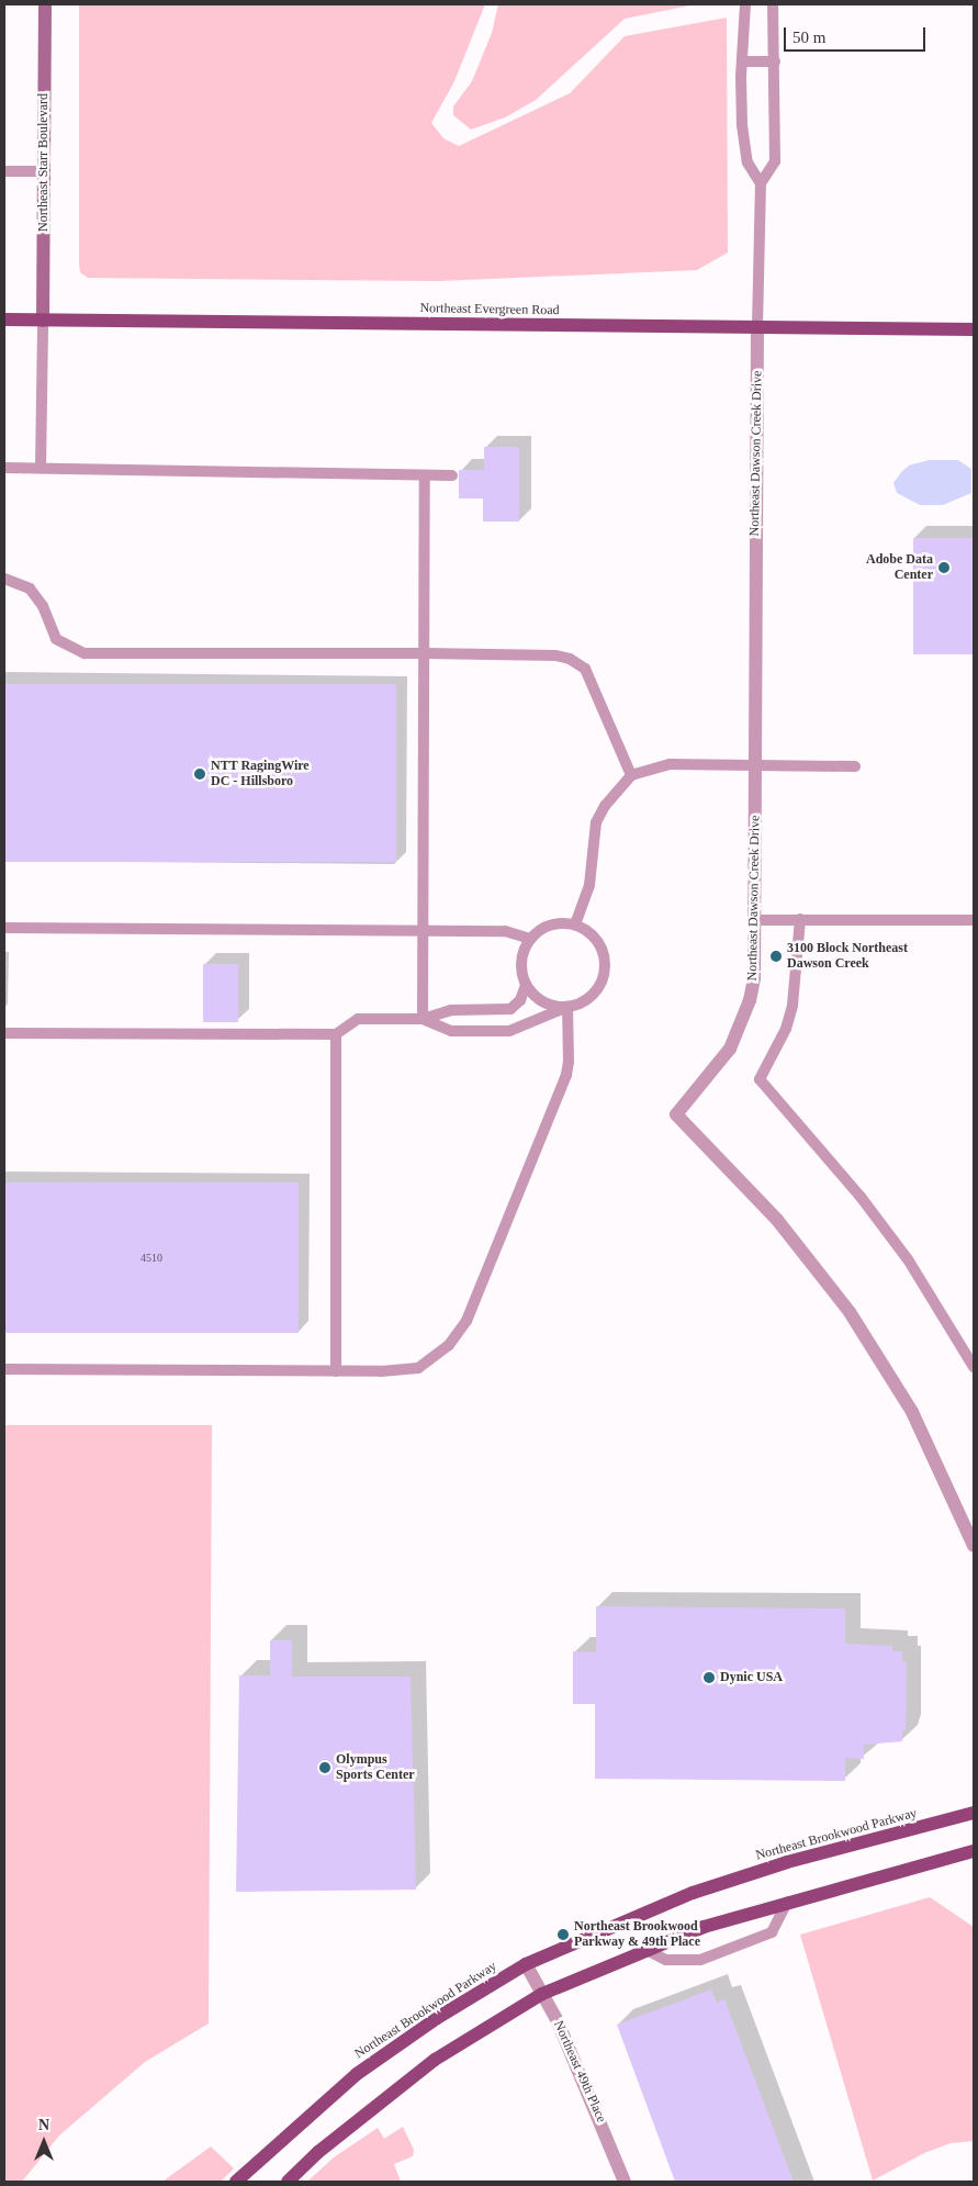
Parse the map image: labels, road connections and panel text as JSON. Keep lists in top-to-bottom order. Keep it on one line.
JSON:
{"streets":{"main road":["Northeast Evergreen Road","Northeast Brookwood Parkway"],"street":["Northeast Starr Boulevard","Northeast Dawson Creek Drive","Northeast 49th Place"]},"crossings":[["Northeast Starr Boulevard","Northeast Evergreen Road"],["Northeast Evergreen Road","Northeast Dawson Creek Drive"],["Northeast Brookwood Parkway","Northeast 49th Place"]],"places":["Adobe Data Center","NTT RagingWire DC - Hillsboro","3100 Block Northeast Dawson Creek","Dynic USA","Olympus Sports Center","Northeast Brookwood Parkway & 49th Place"],"house_numbers":["4510"],"scale_bar":"50 m","north":"top"}
